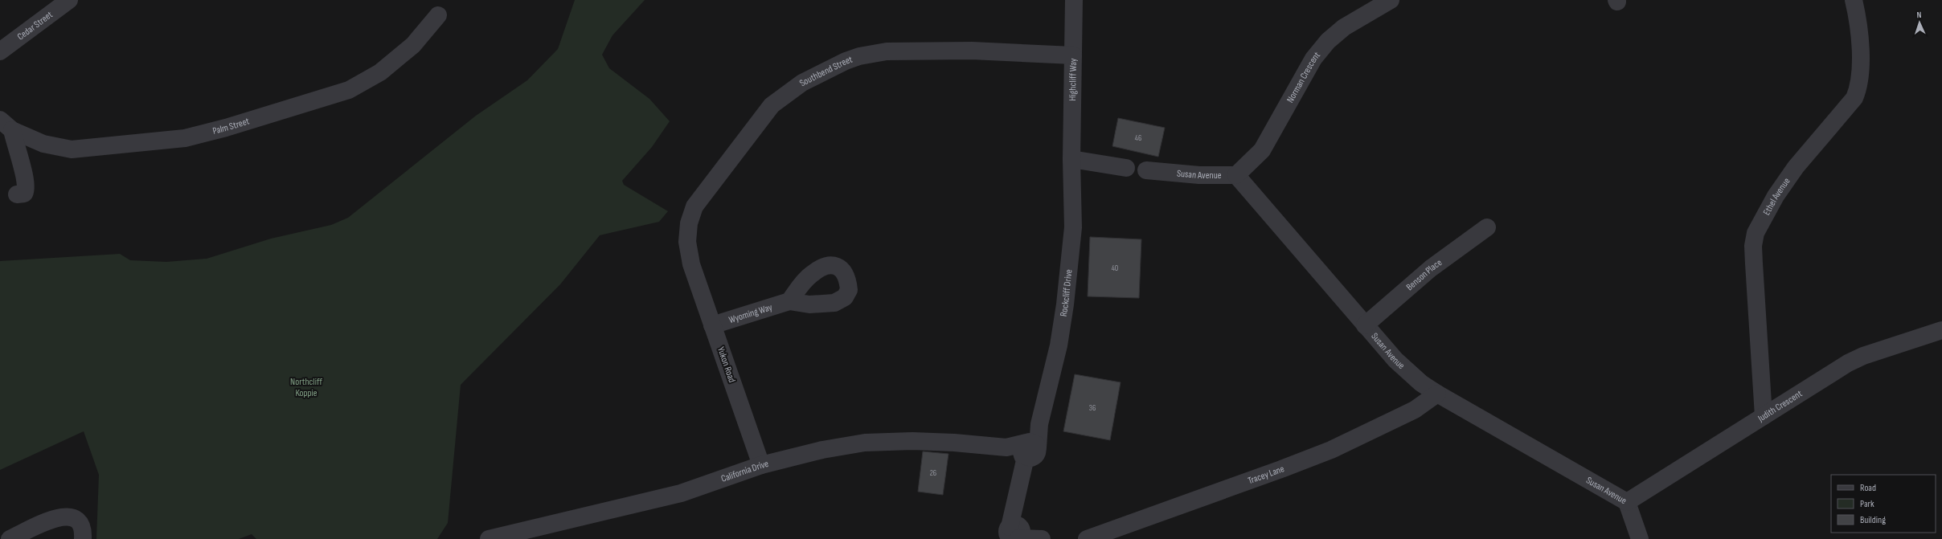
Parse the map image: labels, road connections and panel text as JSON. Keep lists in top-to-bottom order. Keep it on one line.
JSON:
{"streets":{"street":["Cedar Street","Southbend Street","Norman Crescent","Highcliff Way","Palm Street","Susan Avenue","Ethel Avenue","Benson Place","Rockcliff Drive","Wyoming Way","Yukon Road","Judith Crescent","California Drive","Tracey Lane"]},"crossings":[["Southbend Street","Highcliff Way"],["Southbend Street","Yukon Road"],["Norman Crescent","Susan Avenue"],["Highcliff Way","Rockcliff Drive"],["Susan Avenue","Benson Place"],["Susan Avenue","Judith Crescent"],["Susan Avenue","Tracey Lane"],["Ethel Avenue","Judith Crescent"],["Rockcliff Drive","California Drive"],["Wyoming Way","Yukon Road"],["Yukon Road","California Drive"]],"parks":["Northcliff Koppie"],"house_numbers":["46","40","36","26"],"legend":["Road","Park","Building"],"north":"top"}
